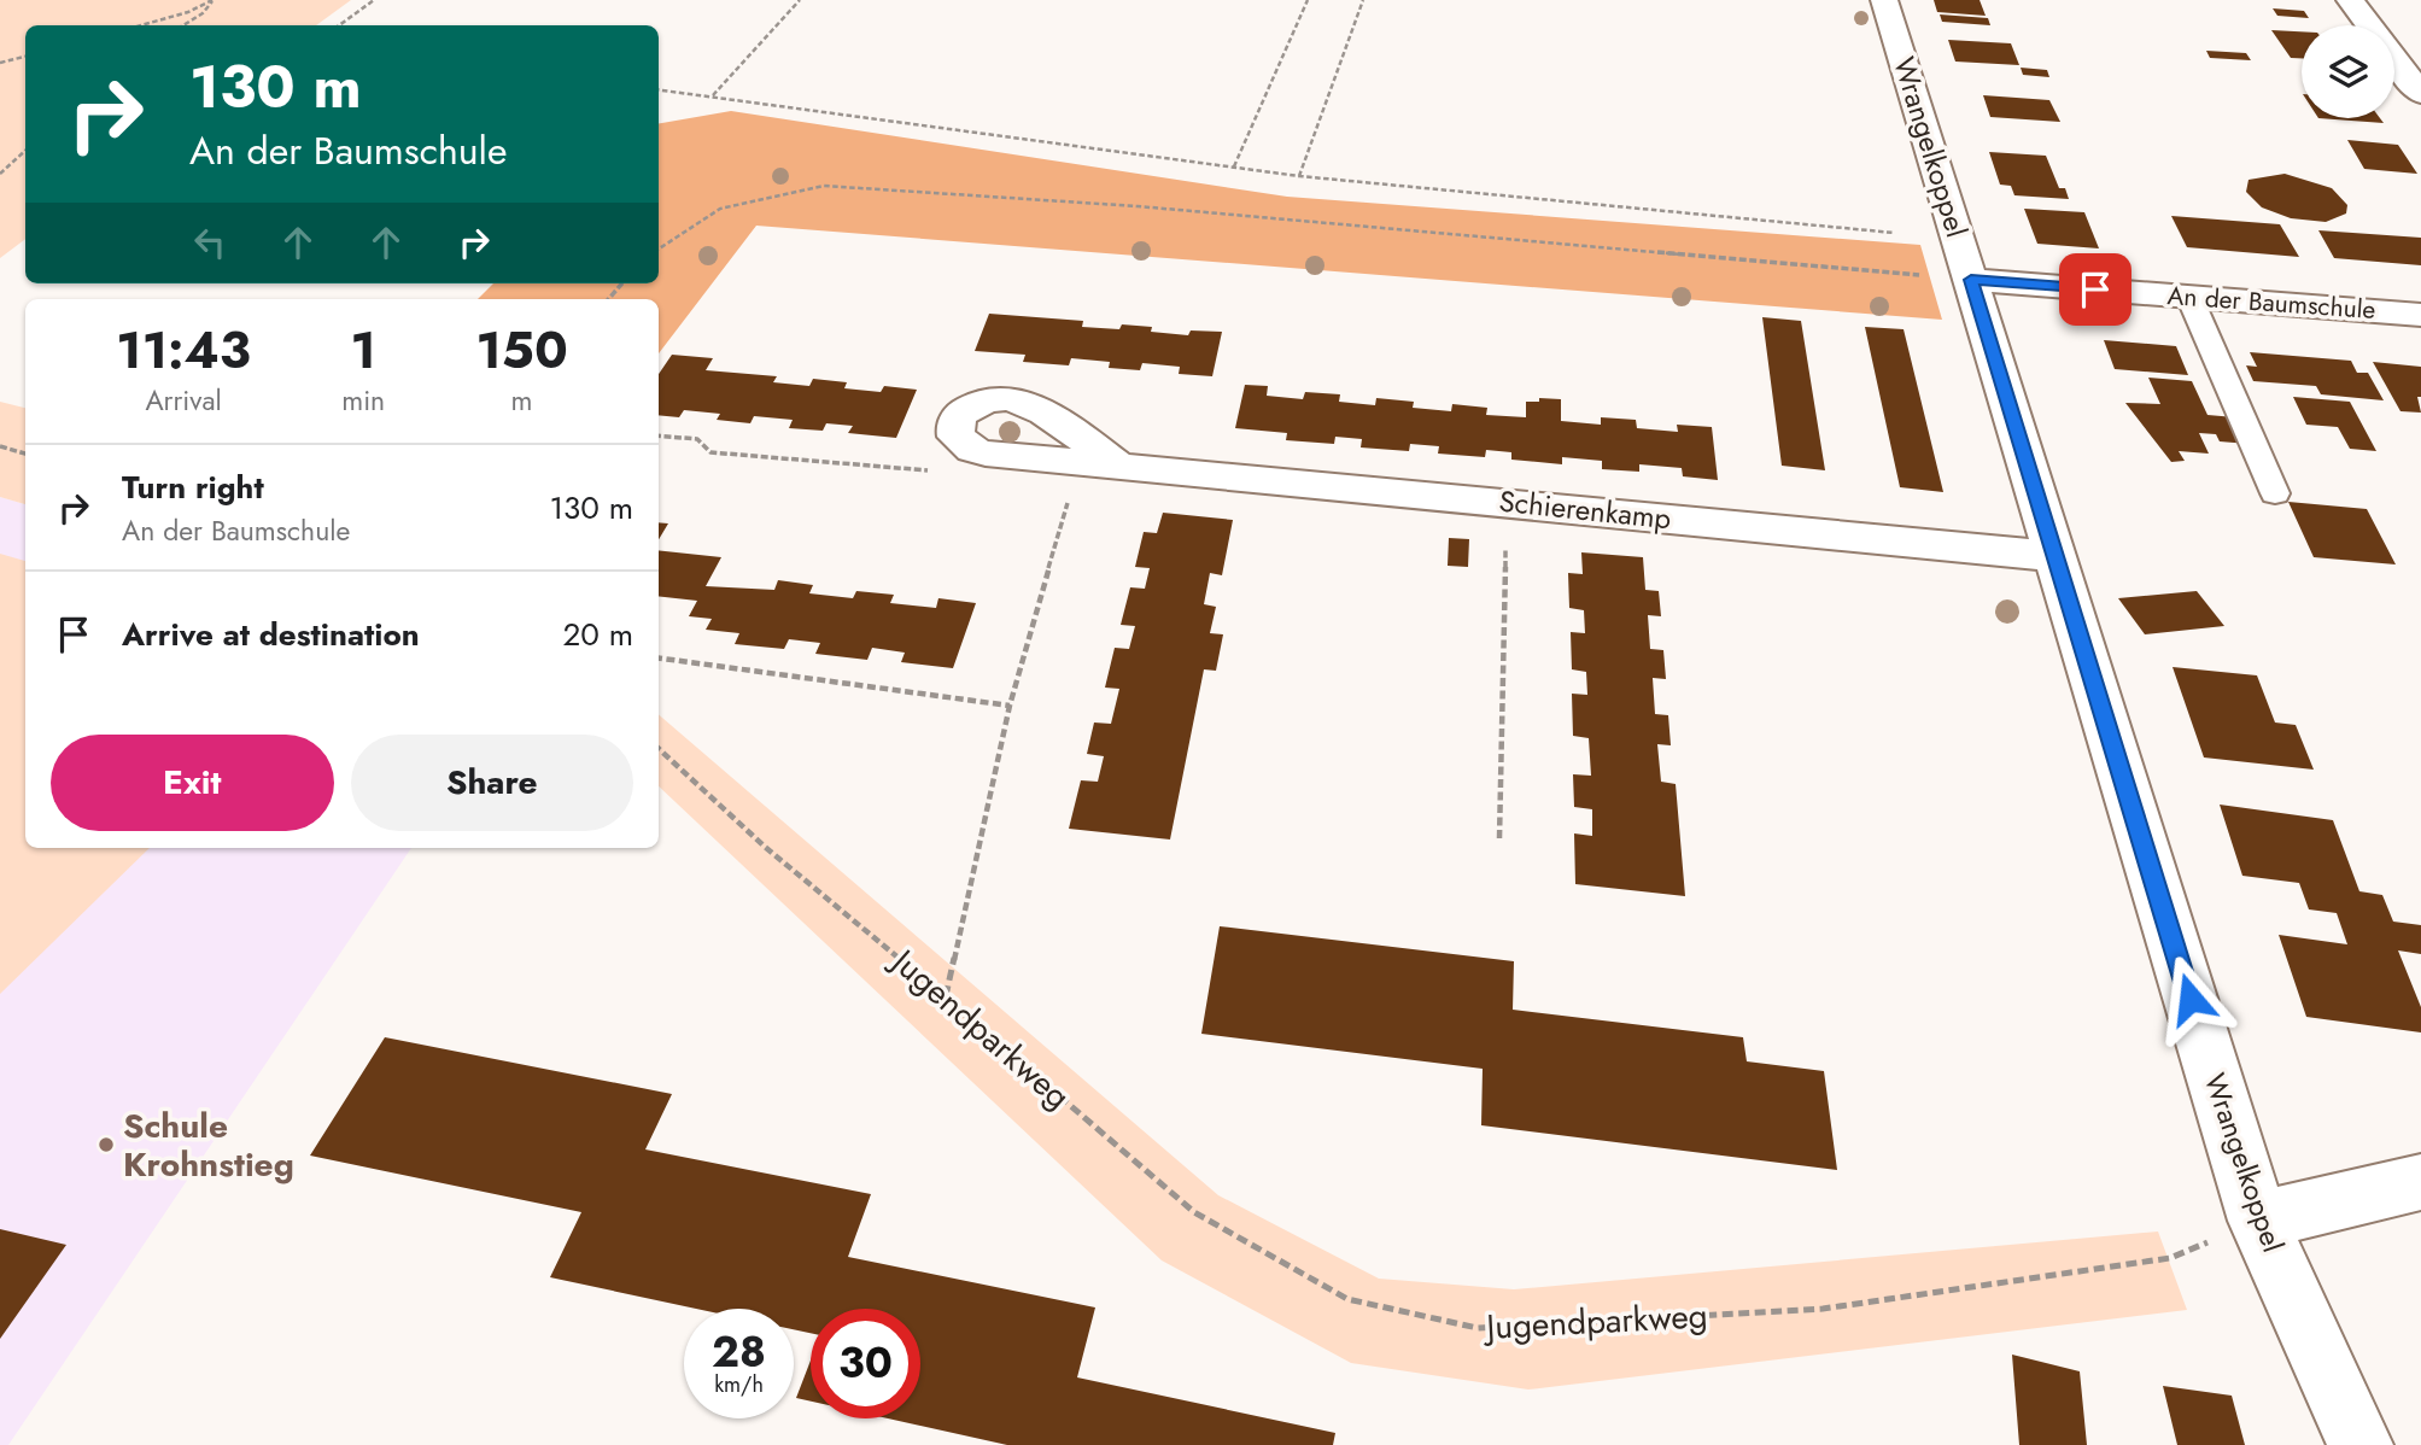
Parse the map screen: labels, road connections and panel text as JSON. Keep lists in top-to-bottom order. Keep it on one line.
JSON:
{"streets":{"street":["Wrangelkoppel","An der Baumschule","Schierenkamp"],"path":["Jugendparkweg"]},"crossings":[["Wrangelkoppel","An der Baumschule"],["Wrangelkoppel","Schierenkamp"],["Wrangelkoppel","Jugendparkweg"]],"places":["Schule Krohnstieg"],"page":{"turn":["130 m","An der Baumschule"],"eta":["11:43","Arrival","1","min","150","m"],"list":[{"name":"Turn right","note":"An der Baumschule","value":"130 m"},{"name":"Arrive at destination","value":"20 m"}],"buttons":["Exit","Share"],"speed":"28 km/h","limit":"30"}}
